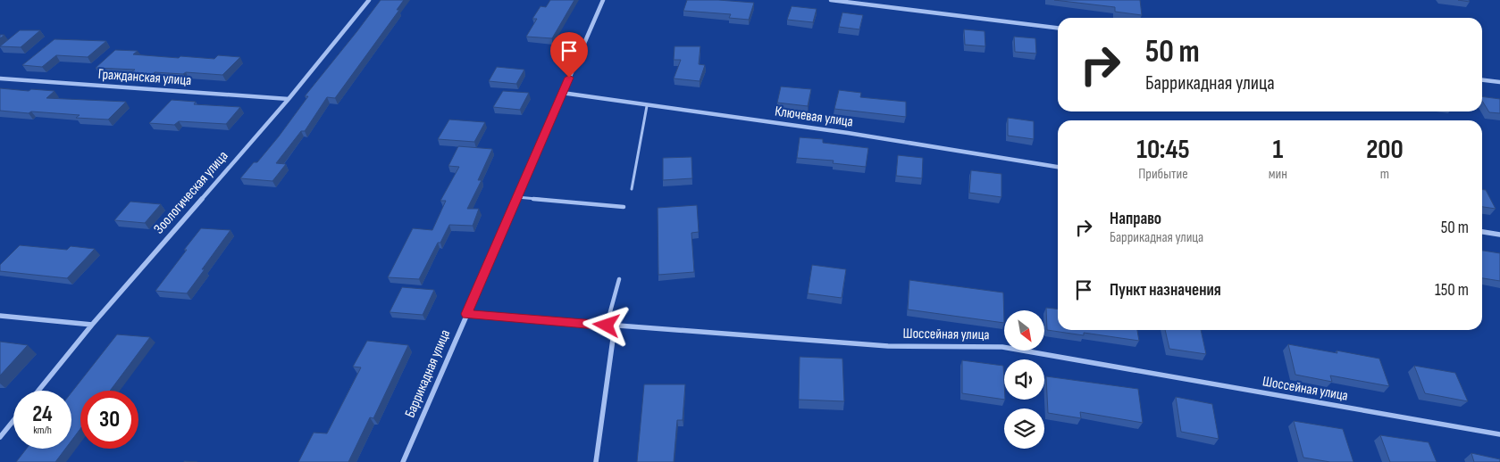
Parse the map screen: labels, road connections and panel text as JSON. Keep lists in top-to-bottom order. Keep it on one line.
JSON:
{"streets":{"street":["Гражданская улица","Ключевая улица","Зоологическая улица","Шоссейная улица","Баррикадная улица"]},"crossings":[["Гражданская улица","Зоологическая улица"],["Ключевая улица","Баррикадная улица"],["Шоссейная улица","Баррикадная улица"]],"north":"bottom right","page":{"turn":["50 m","Баррикадная улица"],"eta":["10:45","Прибытие","1","мин","200","m"],"list":[{"name":"Направо","note":"Баррикадная улица","value":"50 m"},{"name":"Пункт назначения","value":"150 m"}],"speed":"24 km/h","limit":"30"}}
